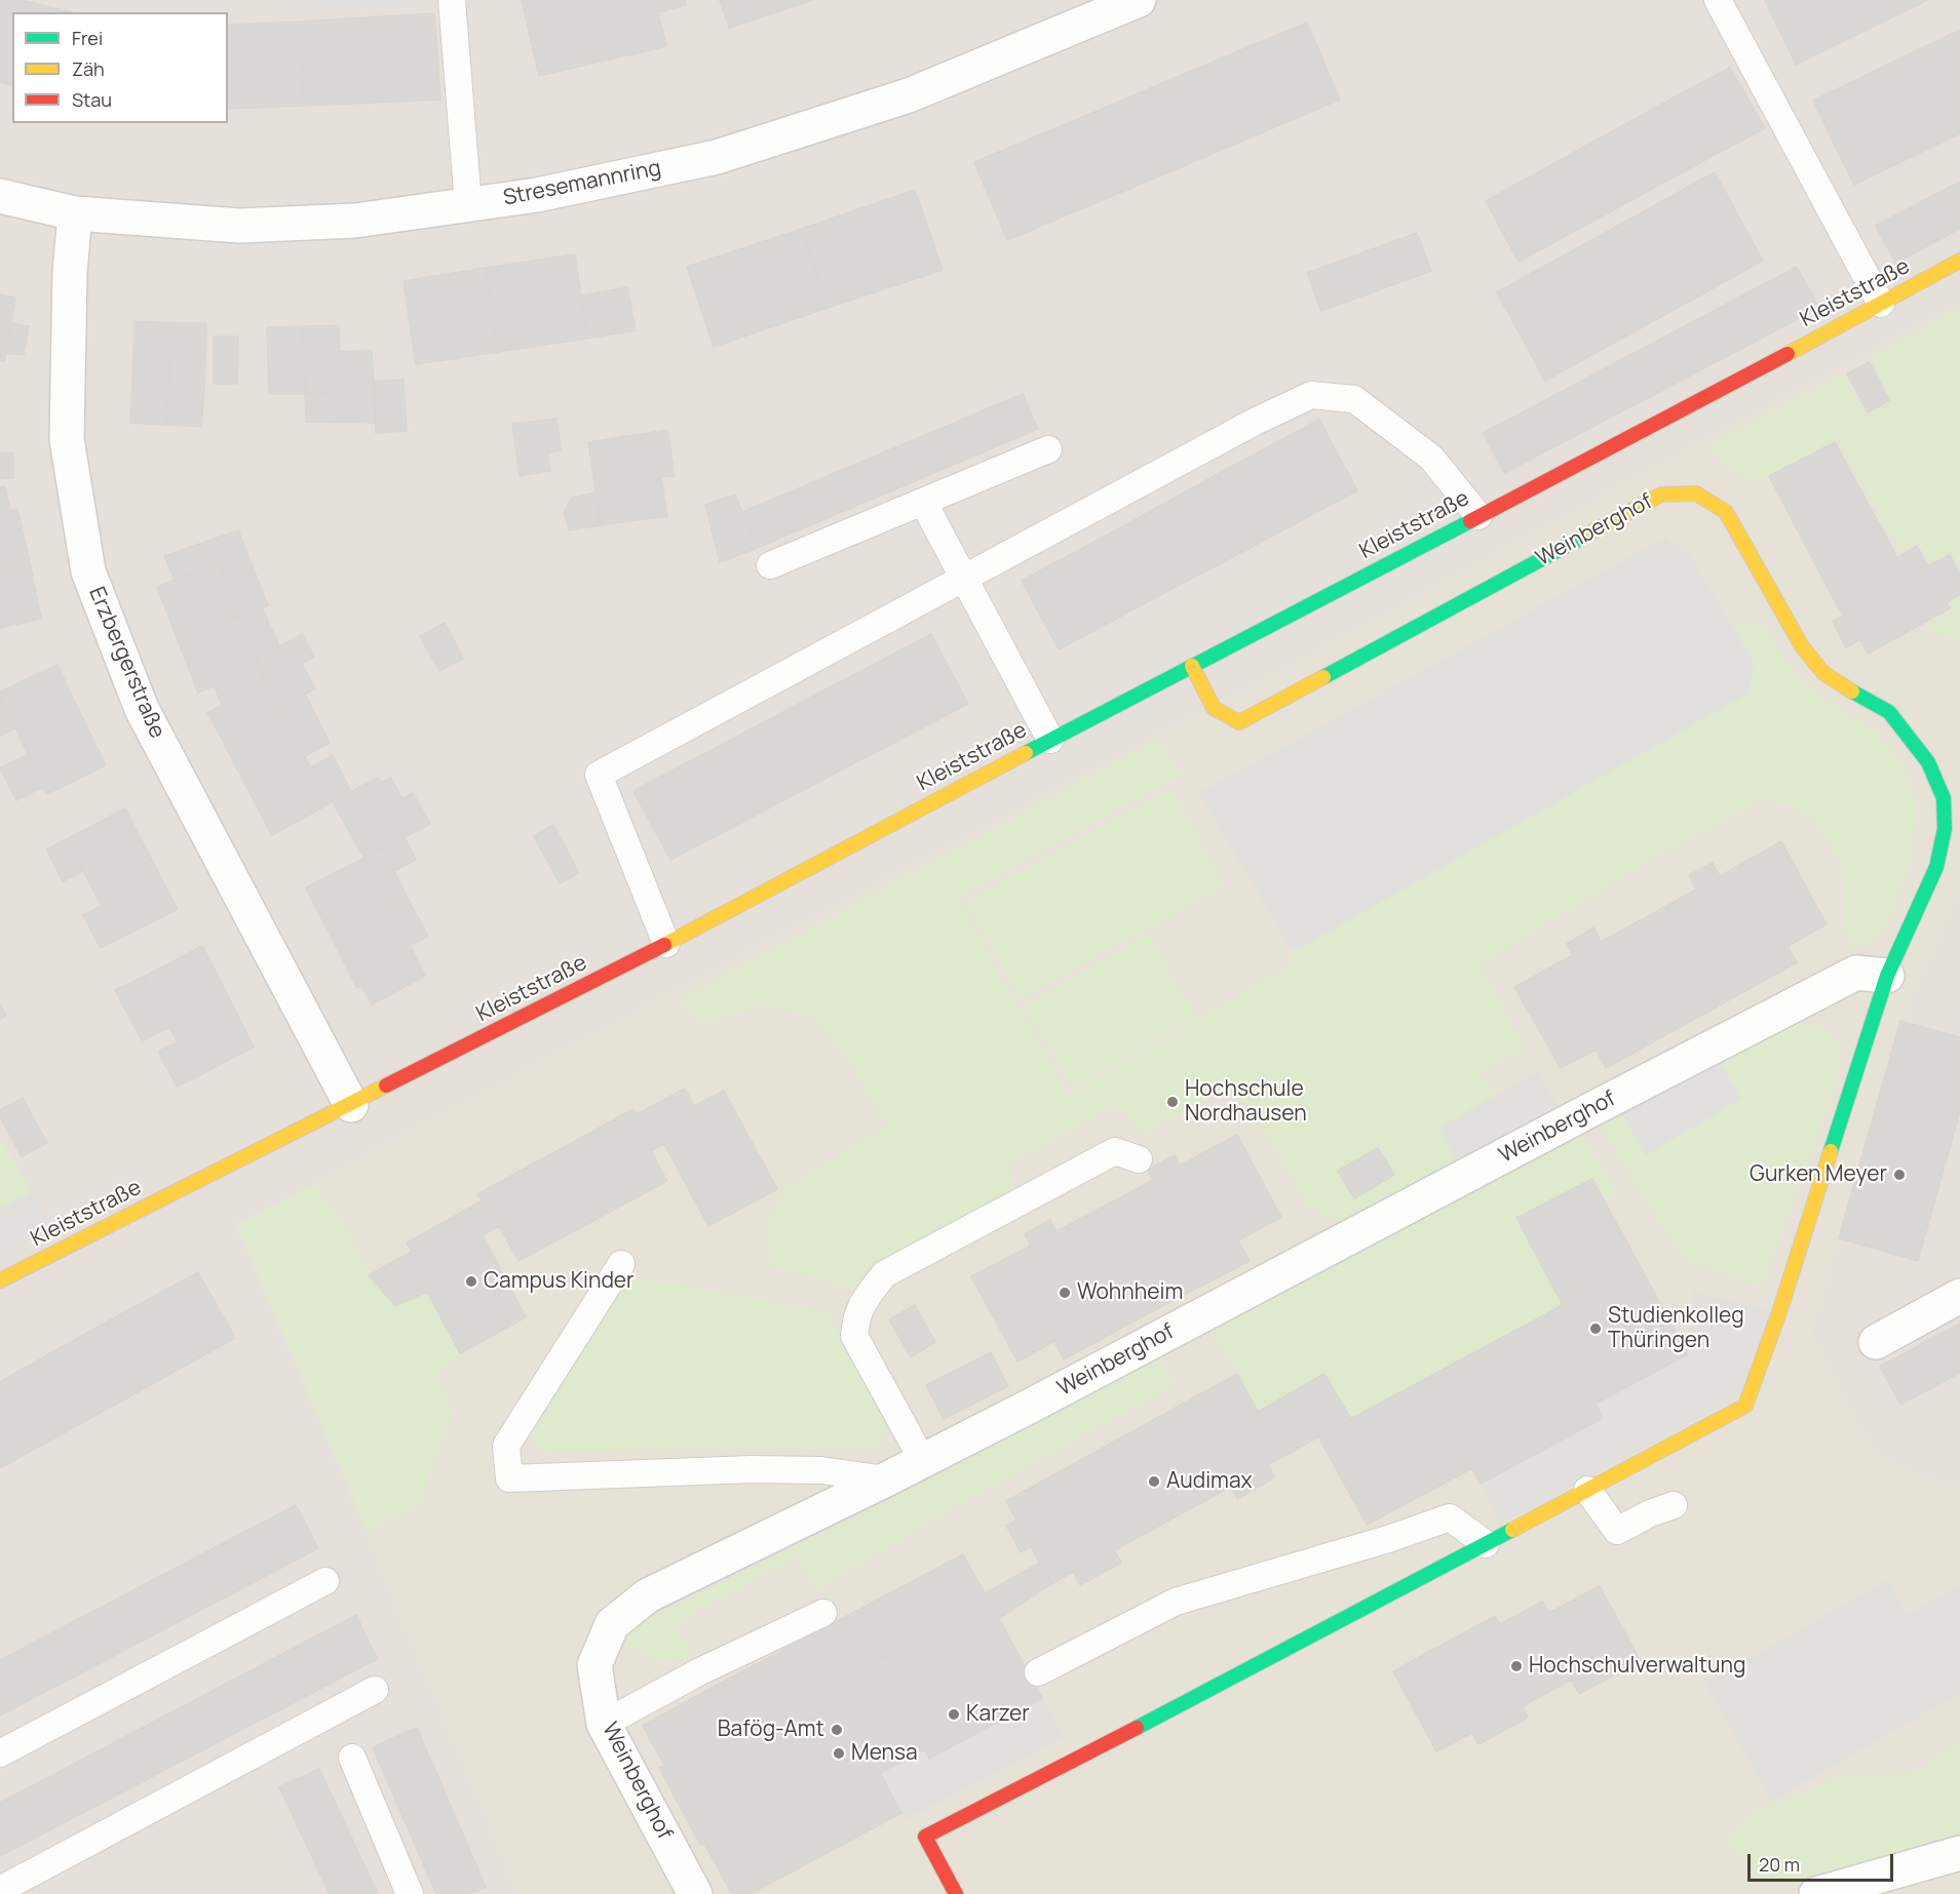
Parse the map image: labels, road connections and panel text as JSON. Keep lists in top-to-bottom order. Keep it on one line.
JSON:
{"streets":{"street":["Stresemannring","Kleiststraße","Weinberghof","Erzbergerstraße"]},"crossings":[["Stresemannring","Erzbergerstraße"],["Kleiststraße","Weinberghof"],["Kleiststraße","Erzbergerstraße"]],"places":["Hochschule Nordhausen","Gurken Meyer","Campus Kinder","Wohnheim","Studienkolleg Thüringen","Audimax","Hochschulverwaltung","Karzer","Bafög-Amt","Mensa"],"legend":["Frei","Zäh","Stau"],"scale_bar":"20 m"}
